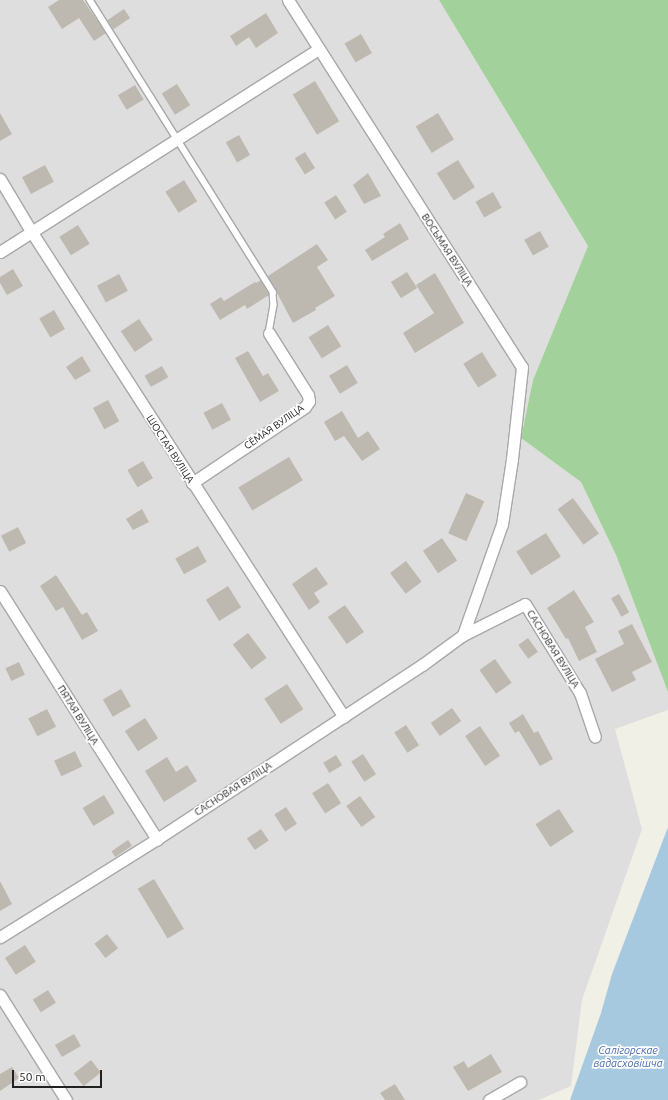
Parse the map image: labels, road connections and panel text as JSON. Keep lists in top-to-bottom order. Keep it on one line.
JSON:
{"streets":{"street":["ВОСЬМАЯ ВУЛІЦА","СЁМАЯ ВУЛІЦА","ШОСТАЯ ВУЛІЦА","САСНОВАЯ ВУЛІЦА","ПЯТАЯ ВУЛІЦА"]},"crossings":[["ВОСЬМАЯ ВУЛІЦА","САСНОВАЯ ВУЛІЦА"],["СЁМАЯ ВУЛІЦА","ШОСТАЯ ВУЛІЦА"],["ШОСТАЯ ВУЛІЦА","САСНОВАЯ ВУЛІЦА"],["САСНОВАЯ ВУЛІЦА","ПЯТАЯ ВУЛІЦА"]],"water":["Салігорскае вадасховішча"],"scale_bar":"50 m"}
